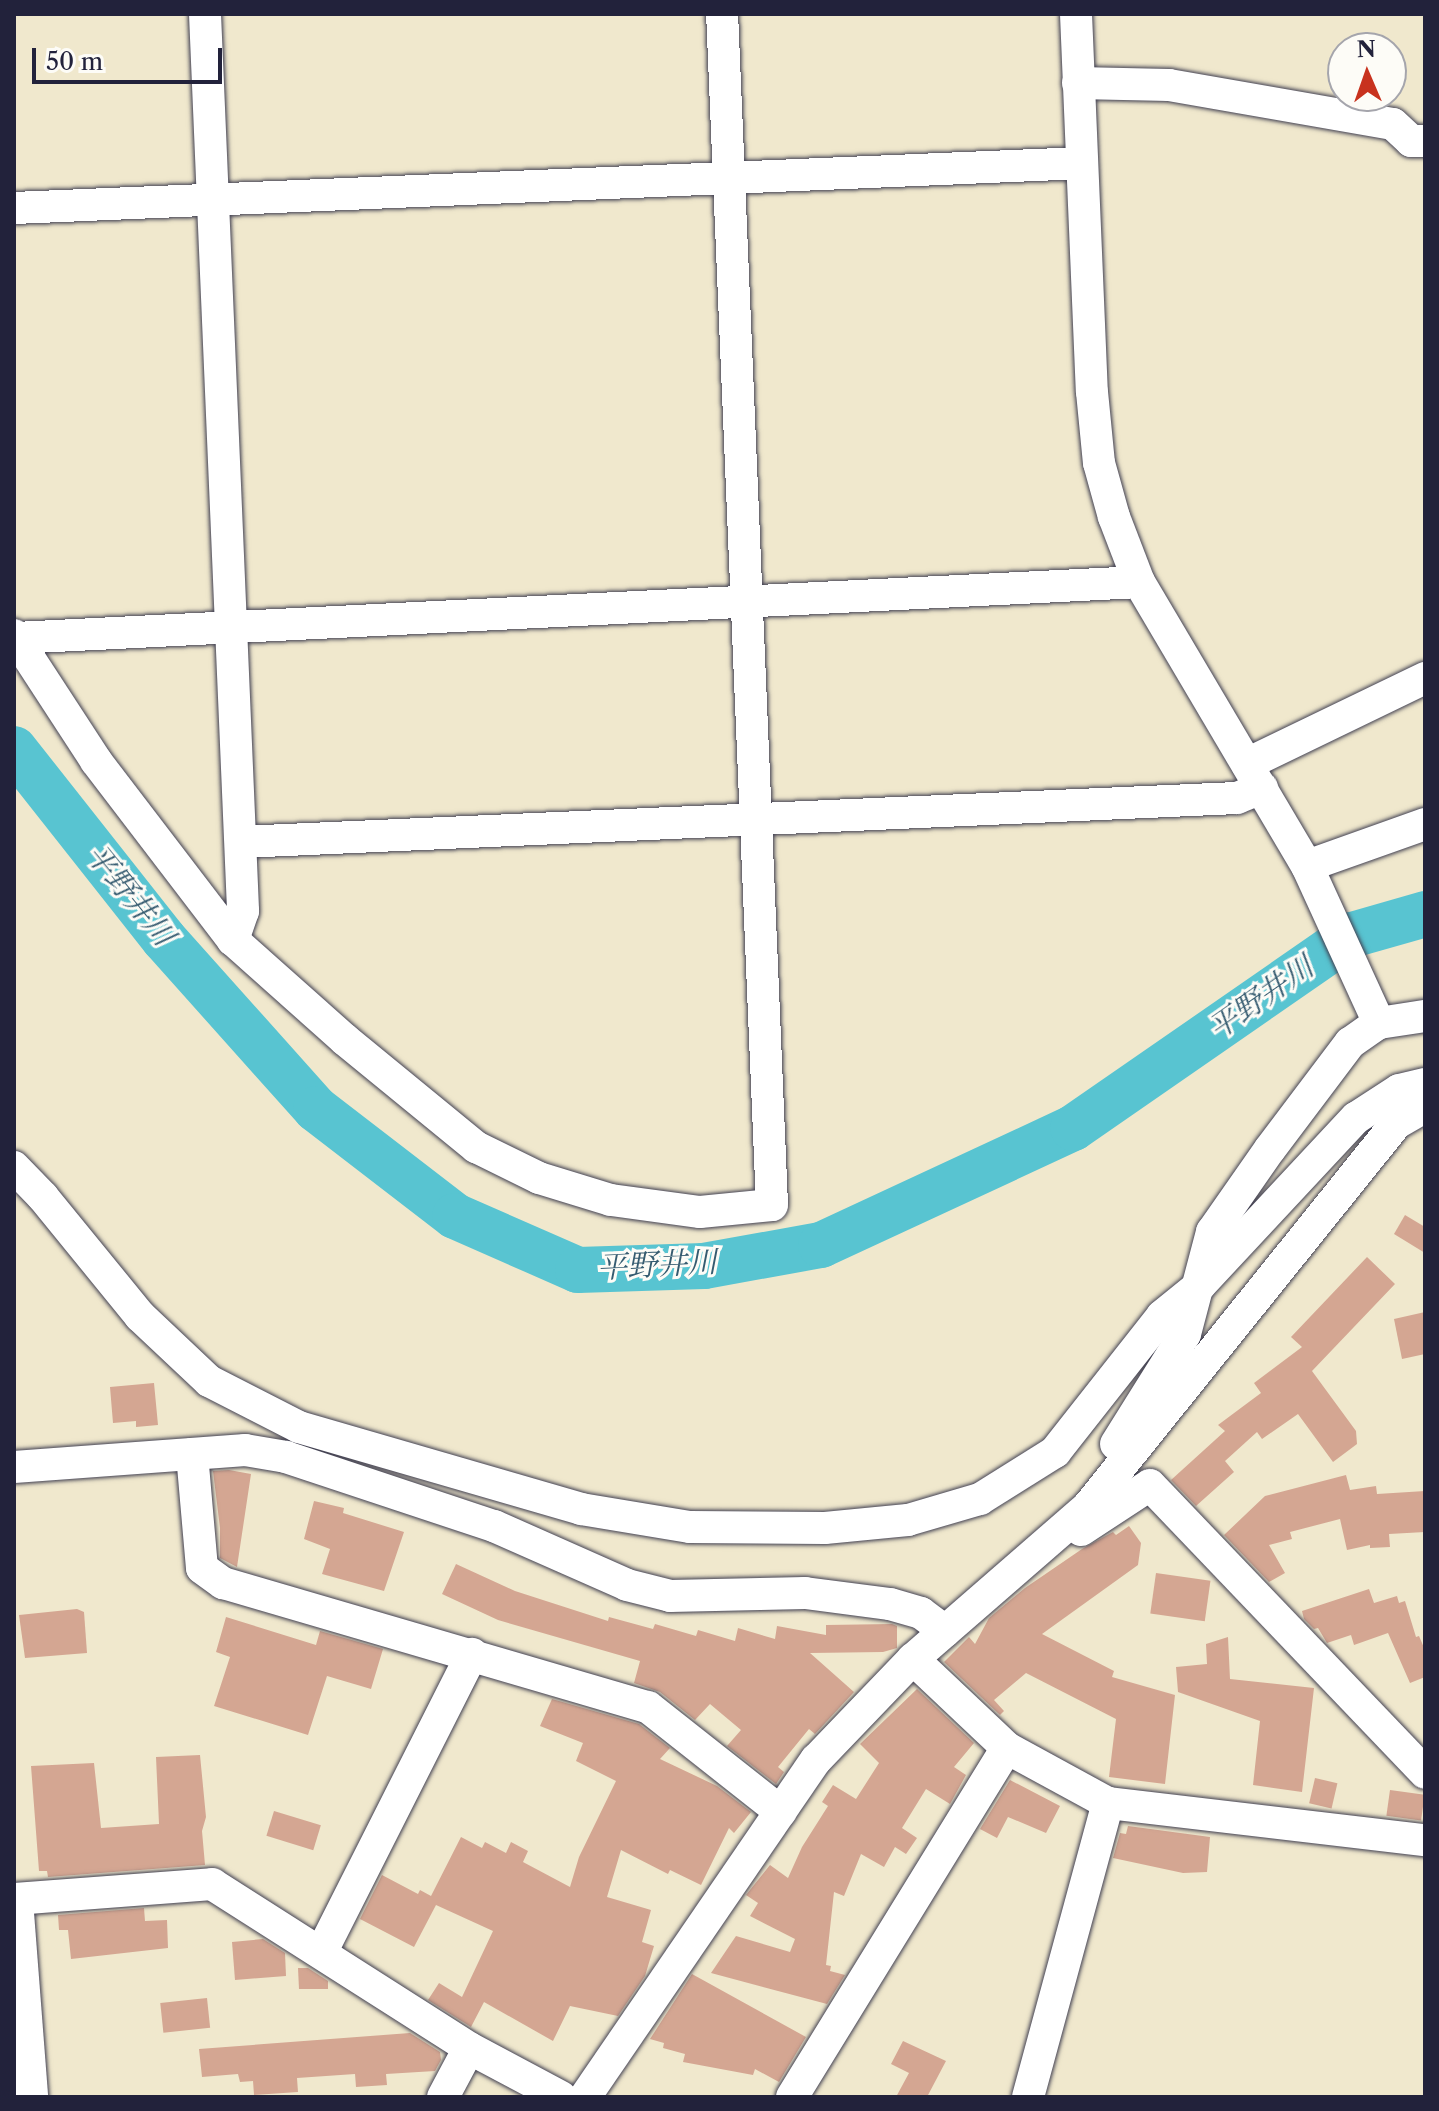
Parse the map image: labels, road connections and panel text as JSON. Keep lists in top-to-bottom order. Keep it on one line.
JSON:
{"water":["平野井川"],"scale_bar":"50 m","north":"top"}
